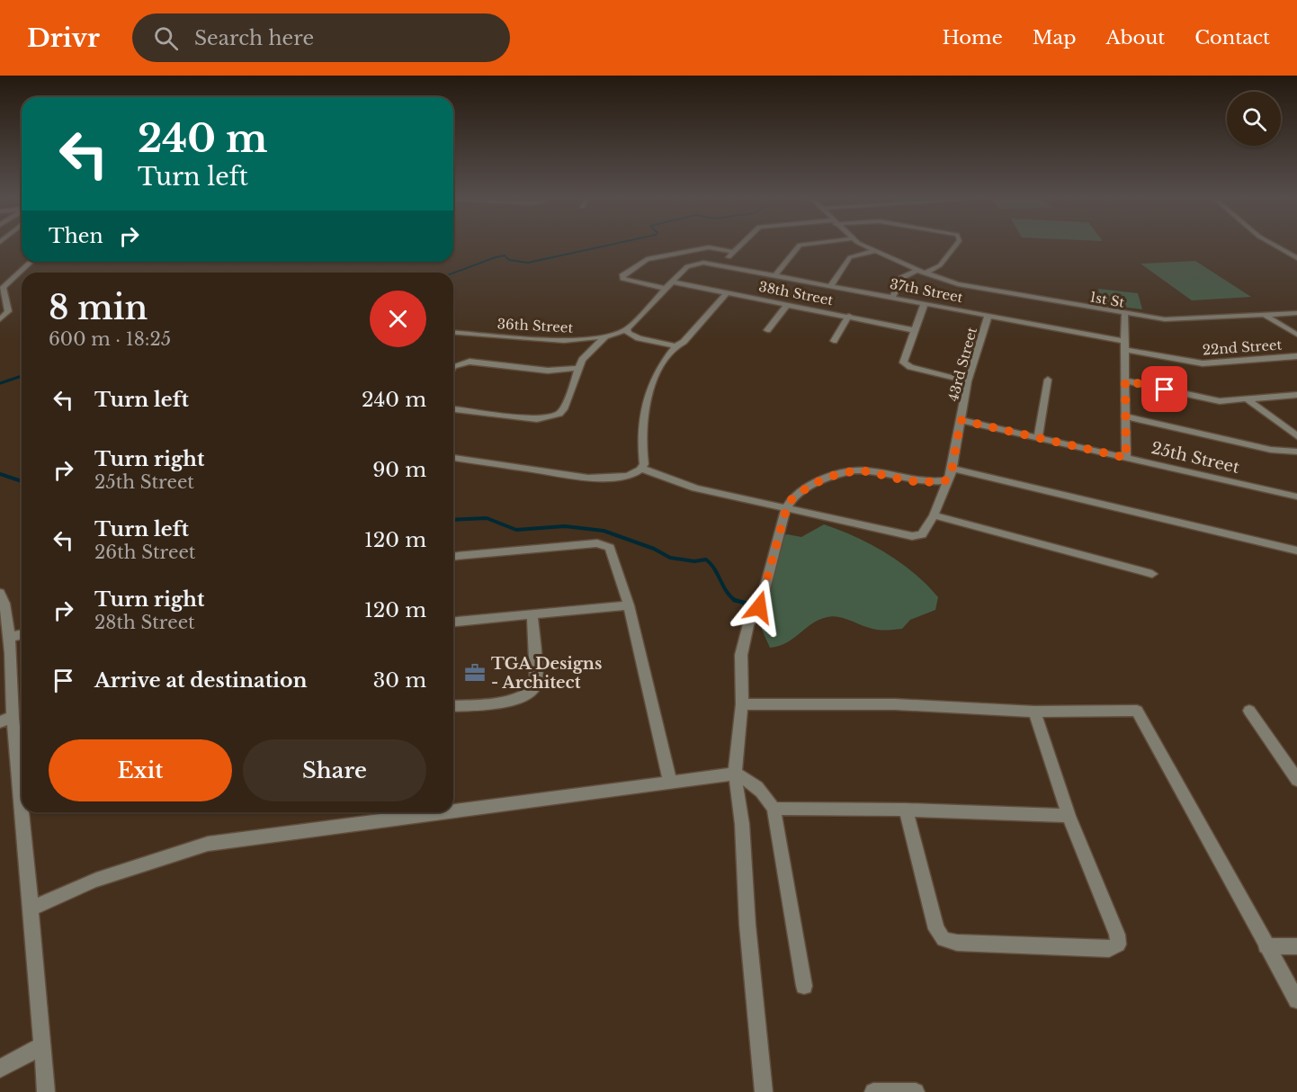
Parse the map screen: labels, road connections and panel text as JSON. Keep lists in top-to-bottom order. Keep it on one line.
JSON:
{"streets":{"street":["37th Street","38th Street","1st St","36th Street","22nd Street","43rd Street","25th Street"]},"crossings":[["37th Street","36th Street"],["37th Street","43rd Street"],["38th Street","36th Street"],["43rd Street","25th Street"]],"places":{"office":["TGA Designs - Architect"]},"page":{"header":"Drivr","search":"Search here","nav":["Home","Map","About","Contact"],"turn":["240 m","Turn left"],"then":"Then","heading":["8 min","600 m · 18:25"],"list":[{"name":"Turn left","value":"240 m"},{"name":"Turn right","note":"25th Street","value":"90 m"},{"name":"Turn left","note":"26th Street","value":"120 m"},{"name":"Turn right","note":"28th Street","value":"120 m"},{"name":"Arrive at destination","value":"30 m"}],"buttons":["Exit","Share"]}}
